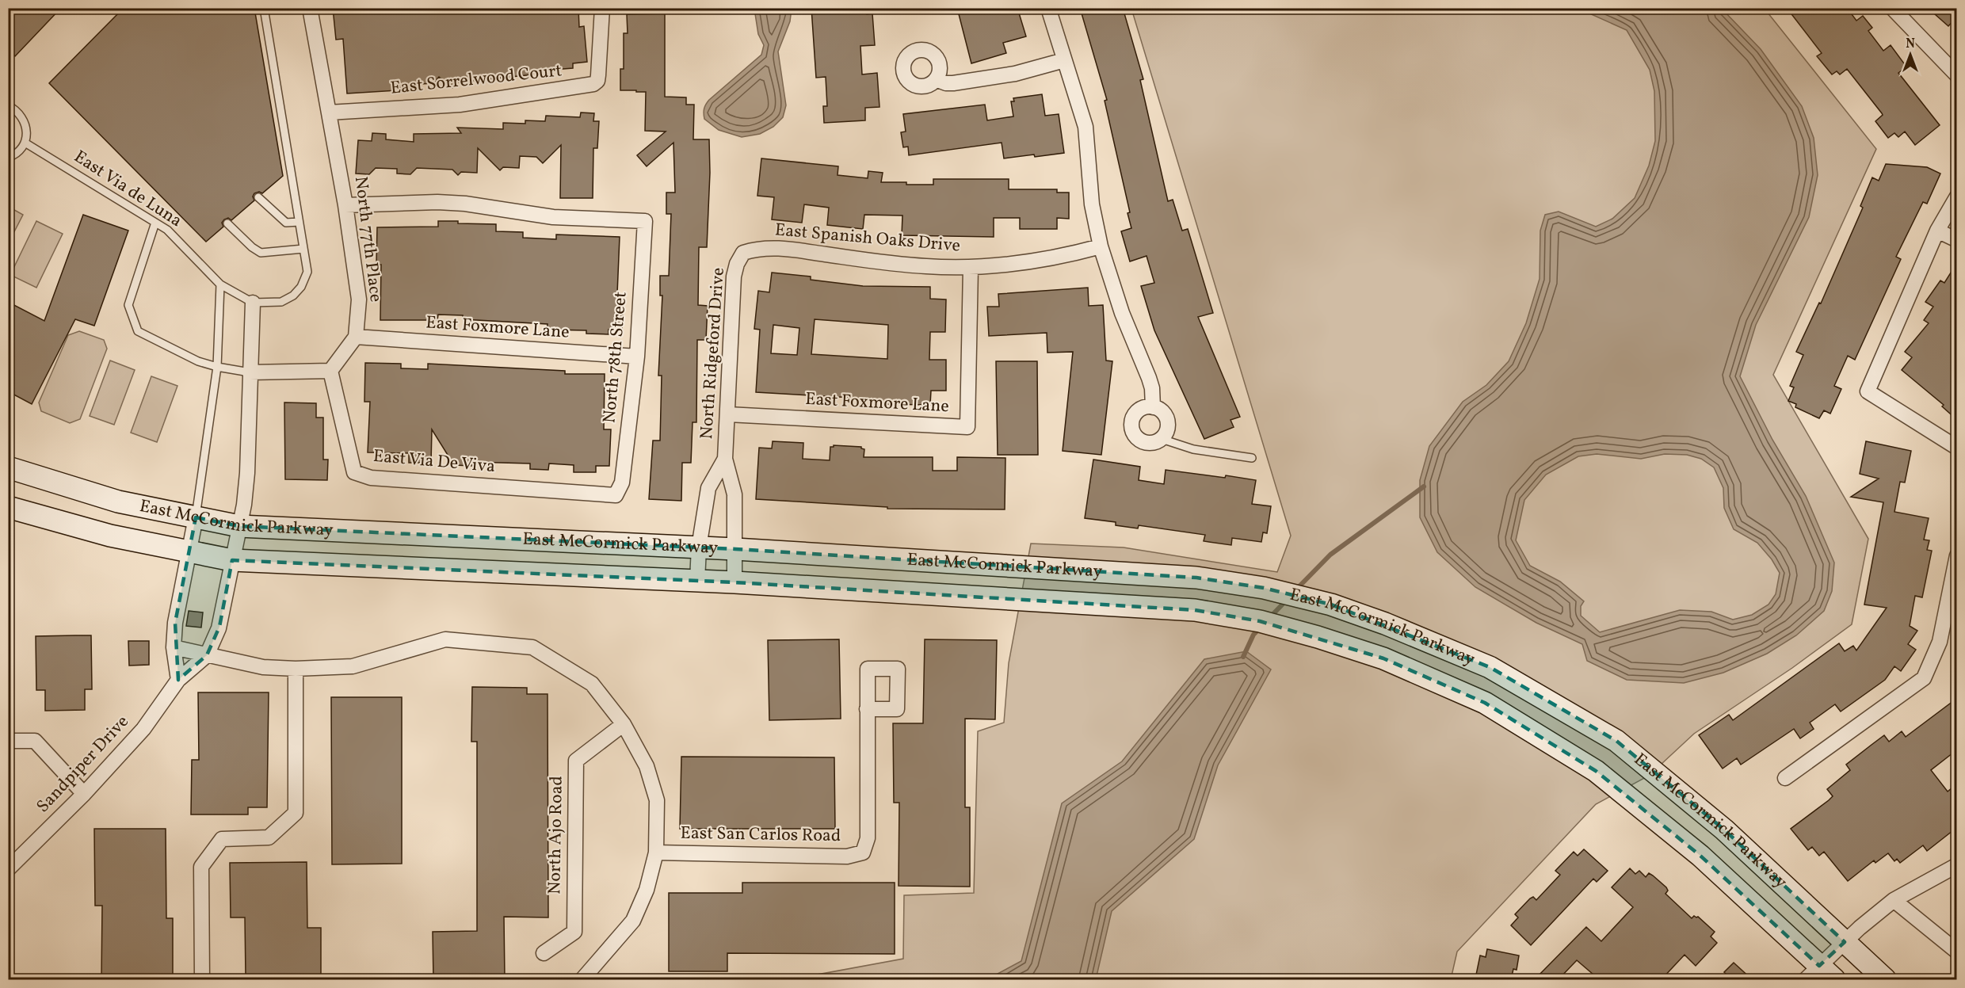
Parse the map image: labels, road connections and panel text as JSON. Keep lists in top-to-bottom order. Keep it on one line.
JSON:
{"streets":{"main road":["East McCormick Parkway"],"street":["East Sorrelwood Court","East Spanish Oaks Drive","North 77th Place","East Foxmore Lane","North Ridgeford Drive","North 78th Street","East Via De Viva","Sandpiper Drive","North Ajo Road","East San Carlos Road"],"lane":["East Via de Luna"]},"crossings":[["East Sorrelwood Court","North 77th Place"],["East Spanish Oaks Drive","East Foxmore Lane"],["East Spanish Oaks Drive","North Ridgeford Drive"],["North 77th Place","East Foxmore Lane"],["North 77th Place","North 78th Street"],["North 77th Place","East Via De Viva"],["East Foxmore Lane","North Ridgeford Drive"],["East Foxmore Lane","North 78th Street"],["North Ridgeford Drive","East McCormick Parkway"],["North 78th Street","East Via De Viva"],["East McCormick Parkway","Sandpiper Drive"]],"north":"top"}
